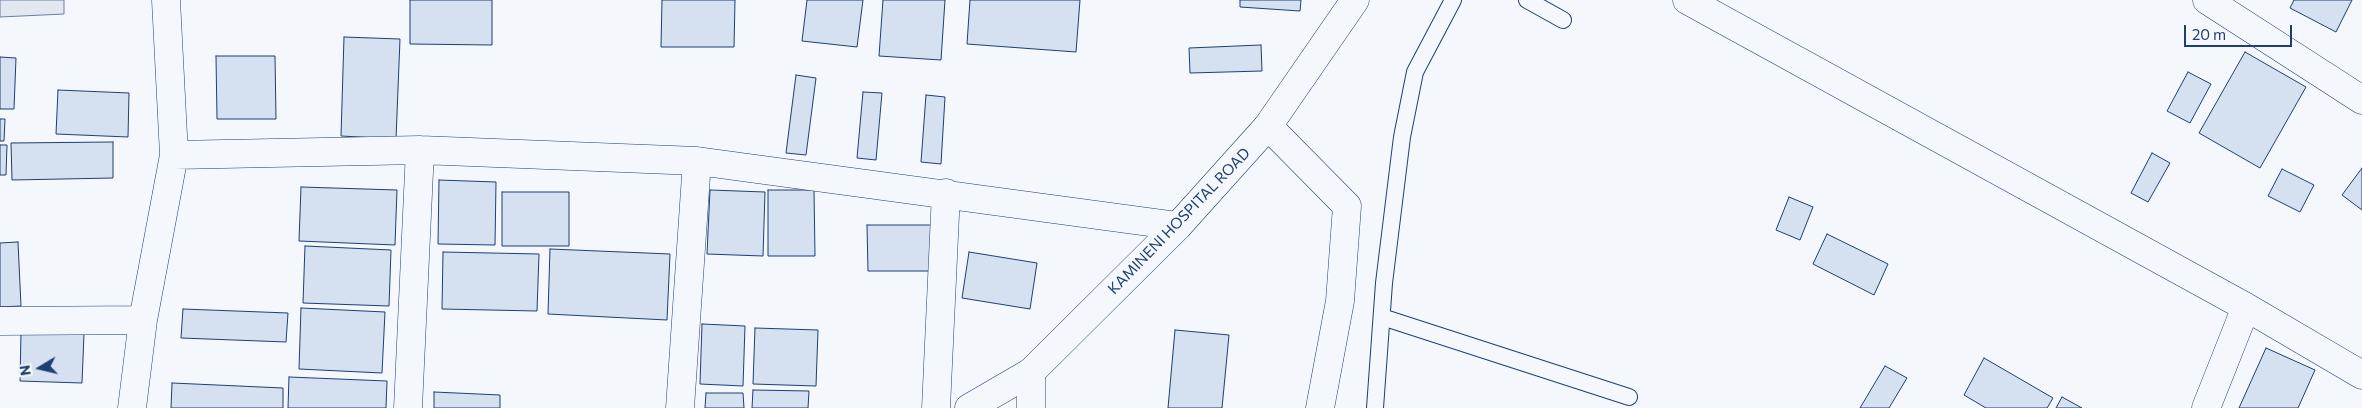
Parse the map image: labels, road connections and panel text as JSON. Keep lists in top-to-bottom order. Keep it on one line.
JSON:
{"streets":{"street":["KAMINENI HOSPITAL ROAD"]},"scale_bar":"20 m","north":"left"}
